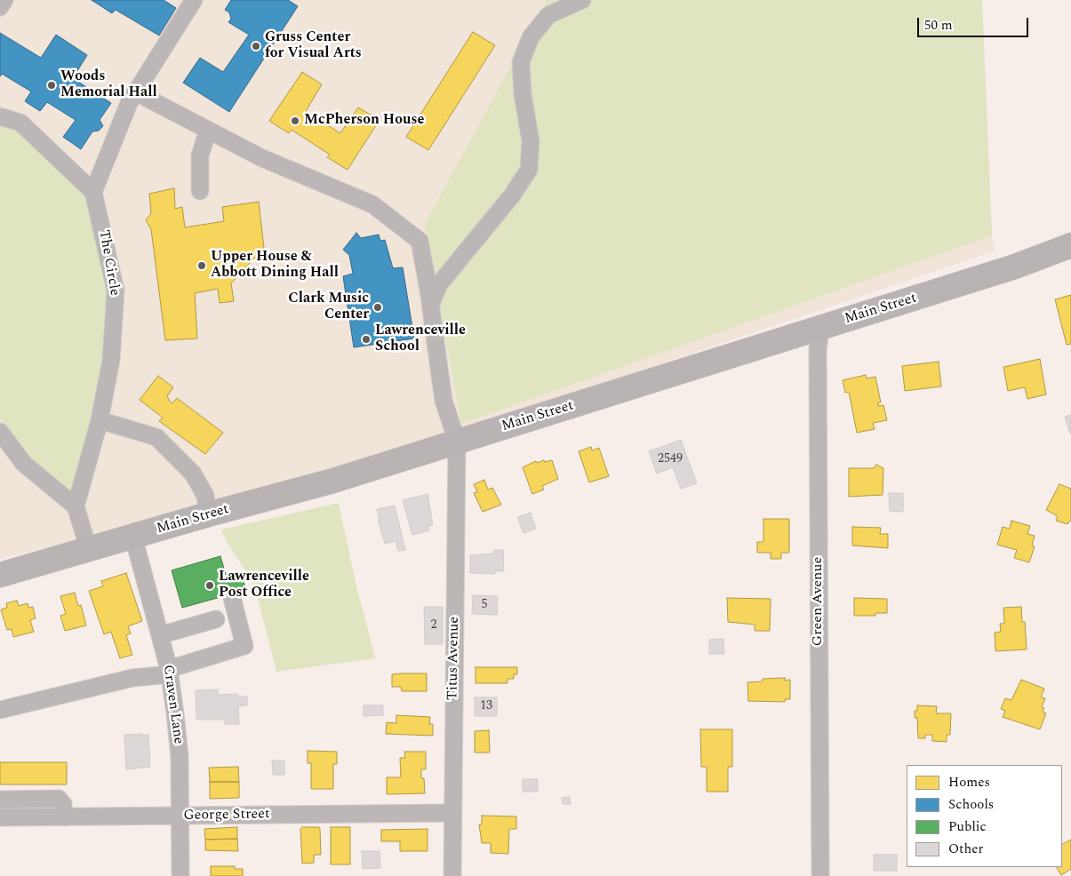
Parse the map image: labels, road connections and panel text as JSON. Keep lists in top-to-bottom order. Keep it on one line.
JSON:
{"streets":{"highway":["Main Street"],"street":["The Circle","Green Avenue","Titus Avenue","Craven Lane","George Street"]},"crossings":[["Main Street","Green Avenue"],["Main Street","Titus Avenue"],["Main Street","Craven Lane"],["Titus Avenue","George Street"],["Craven Lane","George Street"]],"places":["Gruss Center for Visual Arts","Woods Memorial Hall","McPherson House","Upper House & Abbott Dining Hall","Clark Music Center","Lawrenceville School","Lawrenceville Post Office"],"house_numbers":["2549","5","2","13"],"legend":["Homes","Schools","Public","Other"],"scale_bar":"50 m"}
